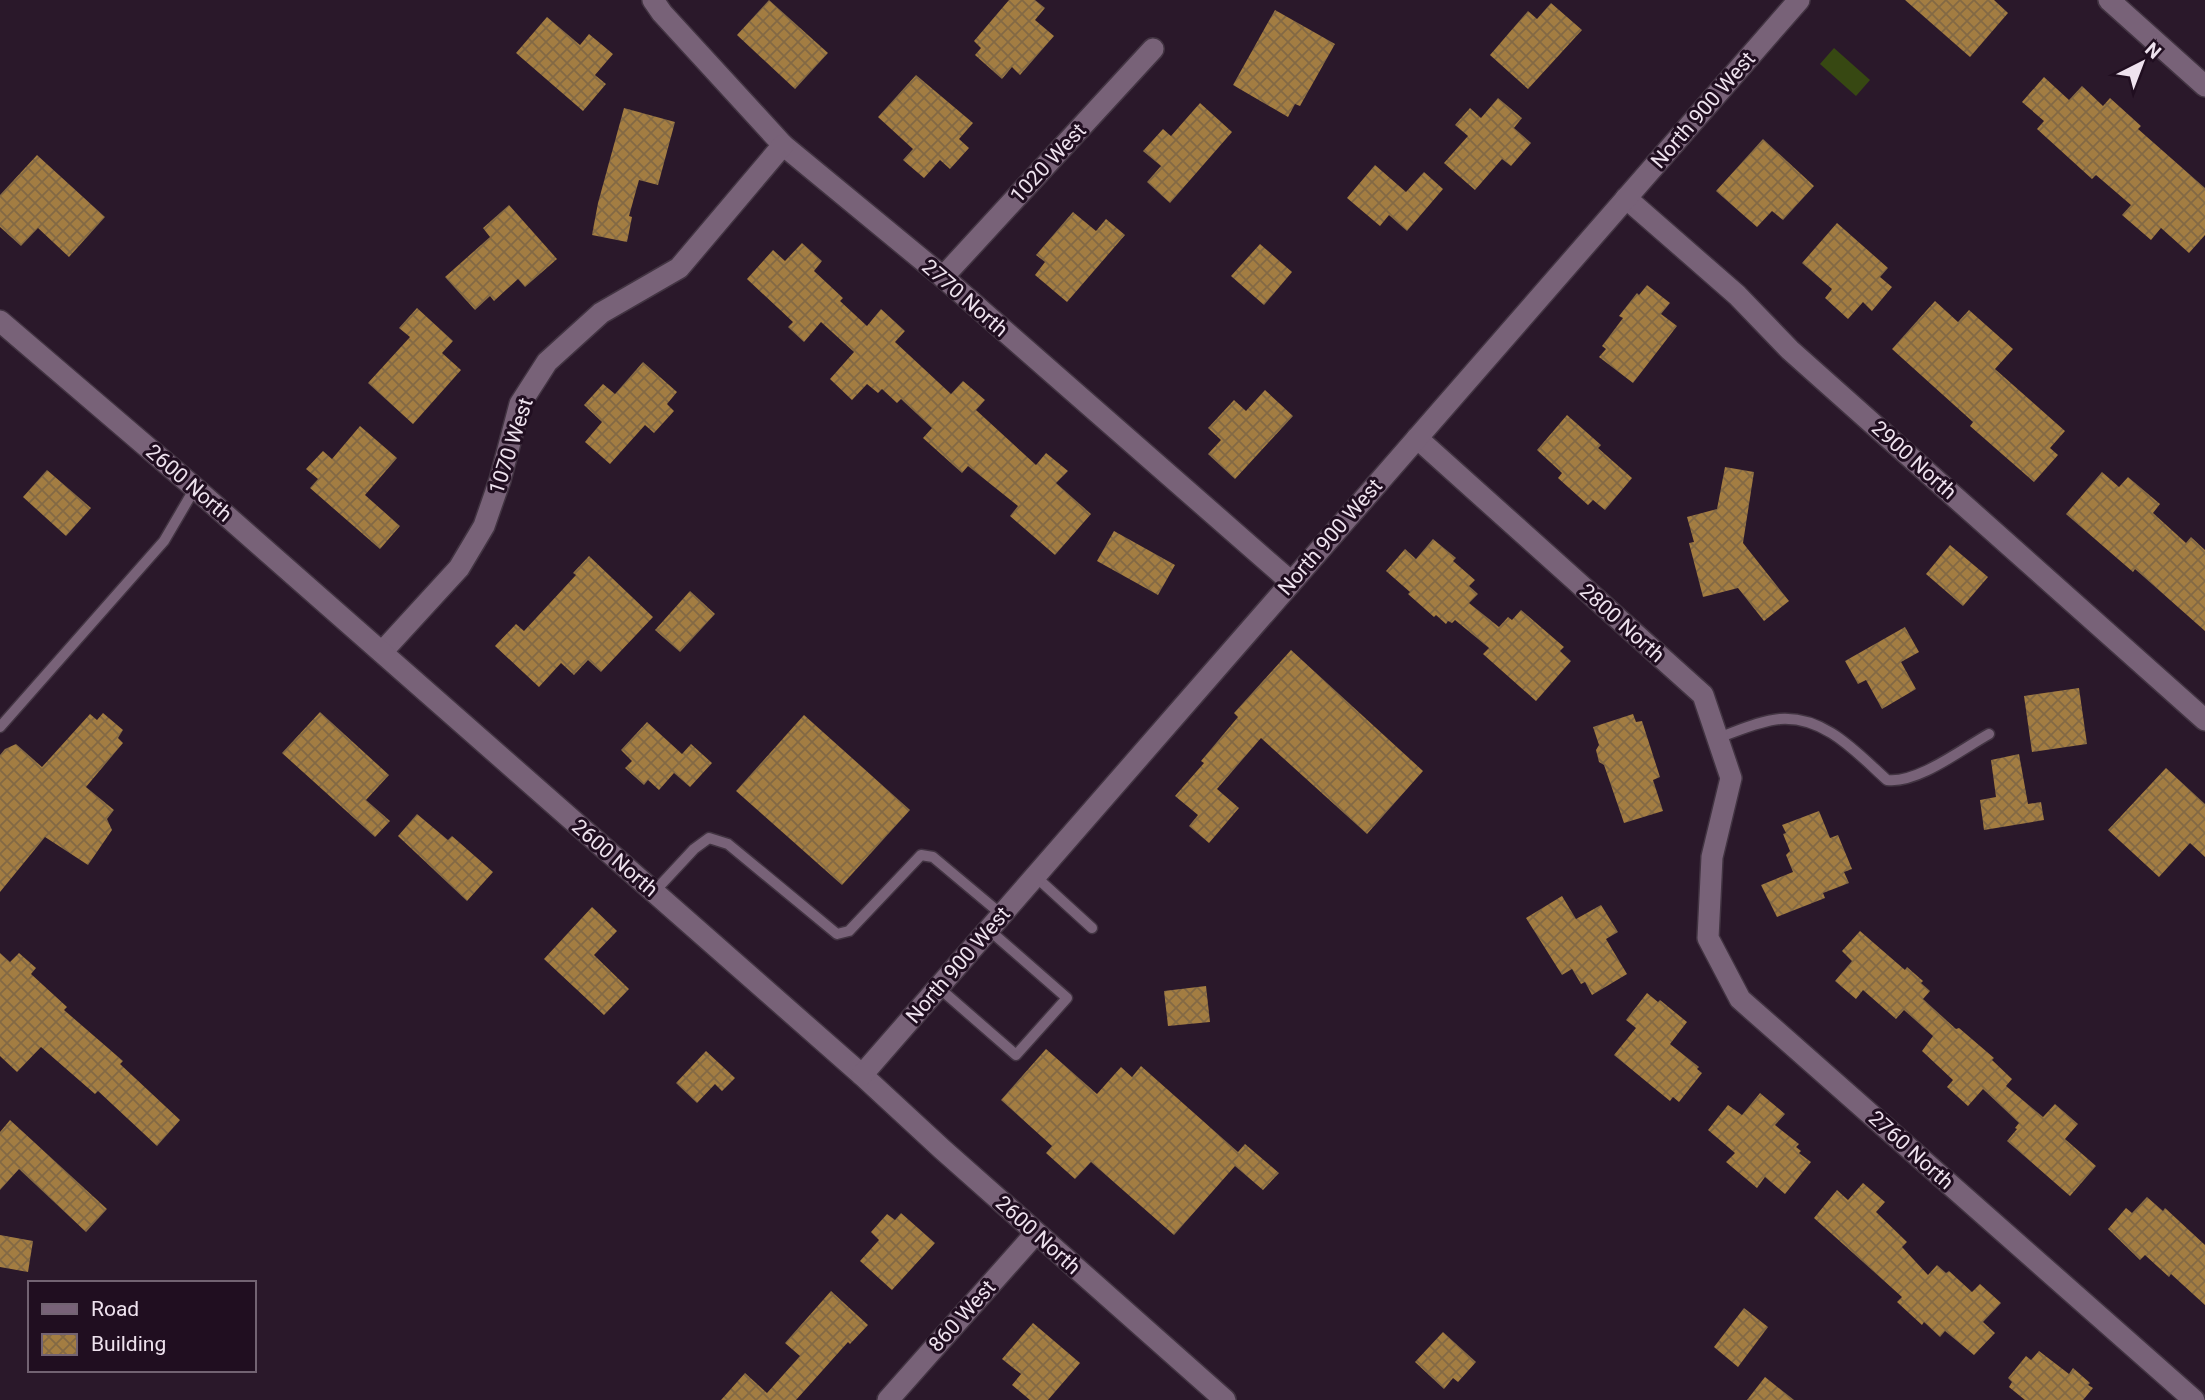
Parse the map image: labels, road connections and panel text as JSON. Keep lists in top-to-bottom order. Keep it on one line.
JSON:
{"streets":{"street":["North 900 West","1020 West","2770 North","1070 West","2900 North","2600 North","2800 North","2760 North","860 West"]},"crossings":[["North 900 West","2770 North"],["North 900 West","2900 North"],["North 900 West","2600 North"],["North 900 West","2800 North"],["1020 West","2770 North"],["2770 North","1070 West"],["1070 West","2600 North"],["2600 North","860 West"],["2800 North","2760 North"]],"legend":["Road","Building"],"north":"top right"}
